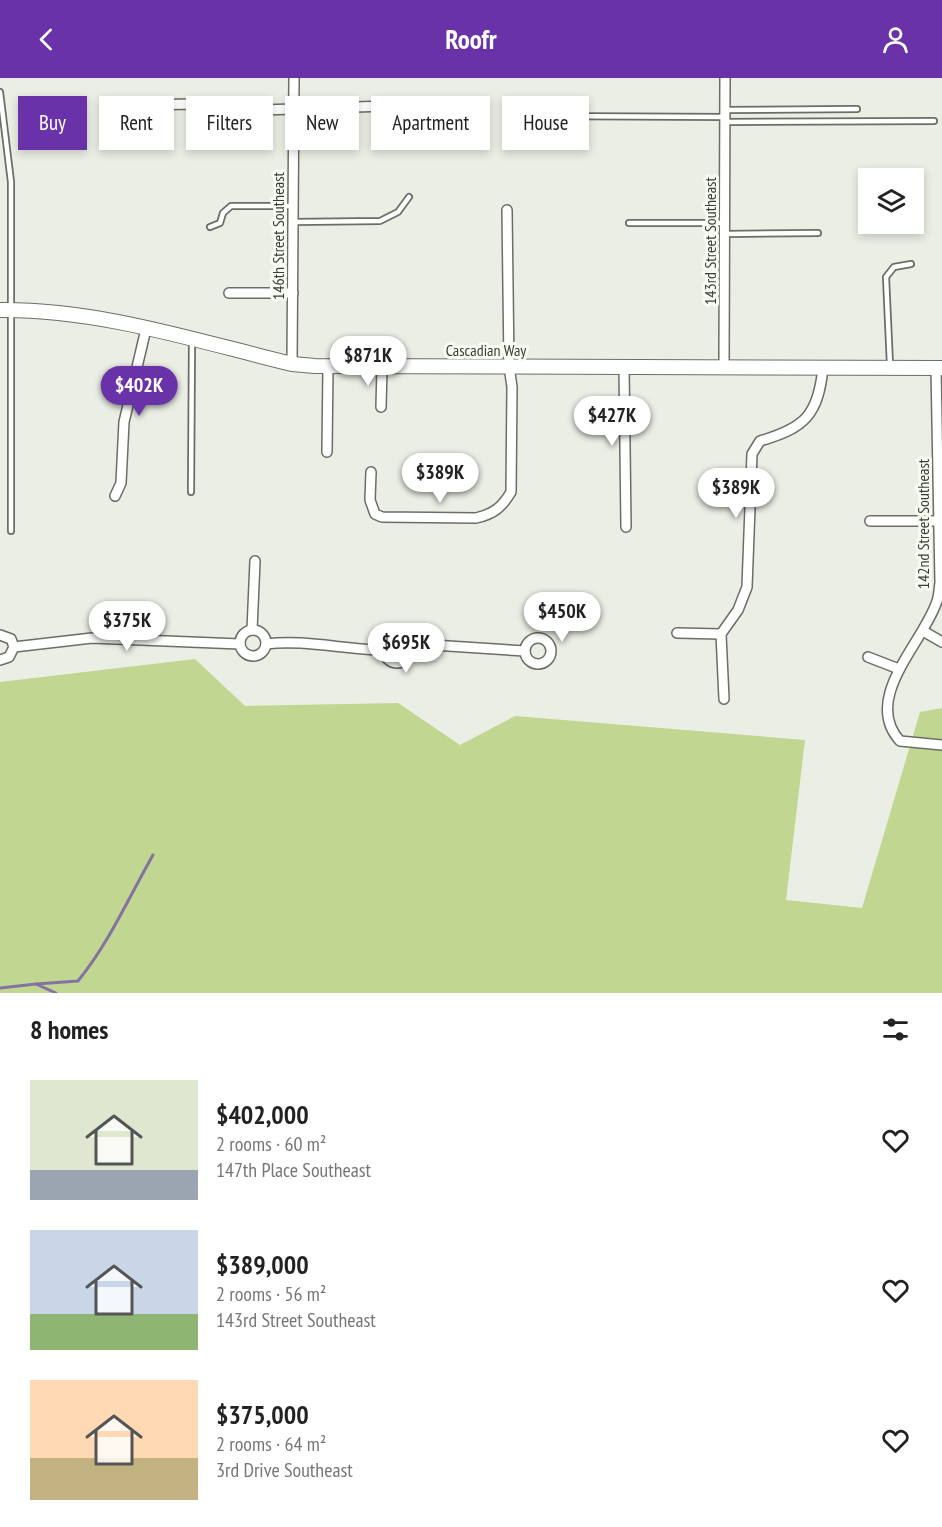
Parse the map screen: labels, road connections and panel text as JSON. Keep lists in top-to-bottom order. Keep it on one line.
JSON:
{"streets":{"street":["146th Street Southeast","143rd Street Southeast","Cascadian Way","142nd Street Southeast"]},"crossings":[["146th Street Southeast","Cascadian Way"],["143rd Street Southeast","Cascadian Way"],["Cascadian Way","142nd Street Southeast"]],"page":{"header":"Roofr","chip":["Buy","Rent","Filters","New","Apartment","House"],"price":["$871K","$402K","$427K","$389K","$389K","$450K","$375K","$695K"],"heading":"8 homes","list":[{"name":"$402,000","note":"2 rooms · 60 m² · 147th Place Southeast"},{"name":"$389,000","note":"2 rooms · 56 m² · 143rd Street Southeast"},{"name":"$375,000","note":"2 rooms · 64 m² · 3rd Drive Southeast"}]}}
